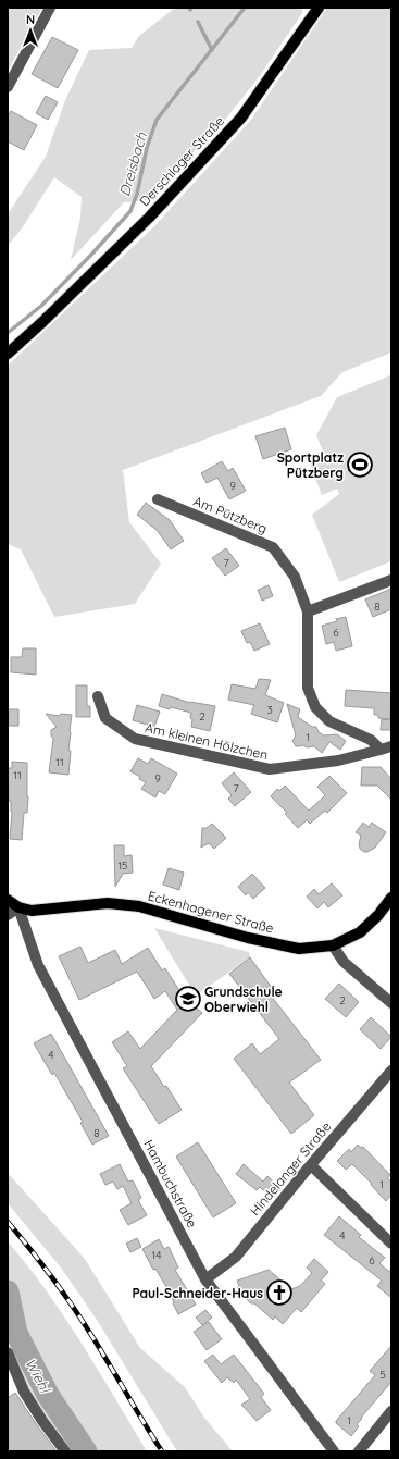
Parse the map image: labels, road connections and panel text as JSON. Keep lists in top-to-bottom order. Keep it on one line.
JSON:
{"streets":{"main road":["Derschlager Straße","Eckenhagener Straße"],"street":["Am Pützberg","Am kleinen Hölzchen","Hindelanger Straße","Hambuchstraße"]},"crossings":[["Am Pützberg","Am kleinen Hölzchen"],["Eckenhagener Straße","Hambuchstraße"],["Hindelanger Straße","Hambuchstraße"]],"water":["Dreisbach","Wiehl"],"places":{"sports":["Sportplatz Pützberg"],"school or university":["Grundschule Oberwiehl"],"church":["Paul-Schneider-Haus"]},"house_numbers":["9","7","8","6","3","2","1","11","11","9","7","15","2","4","8","1","4","14","6","5","1"],"north":"top"}
